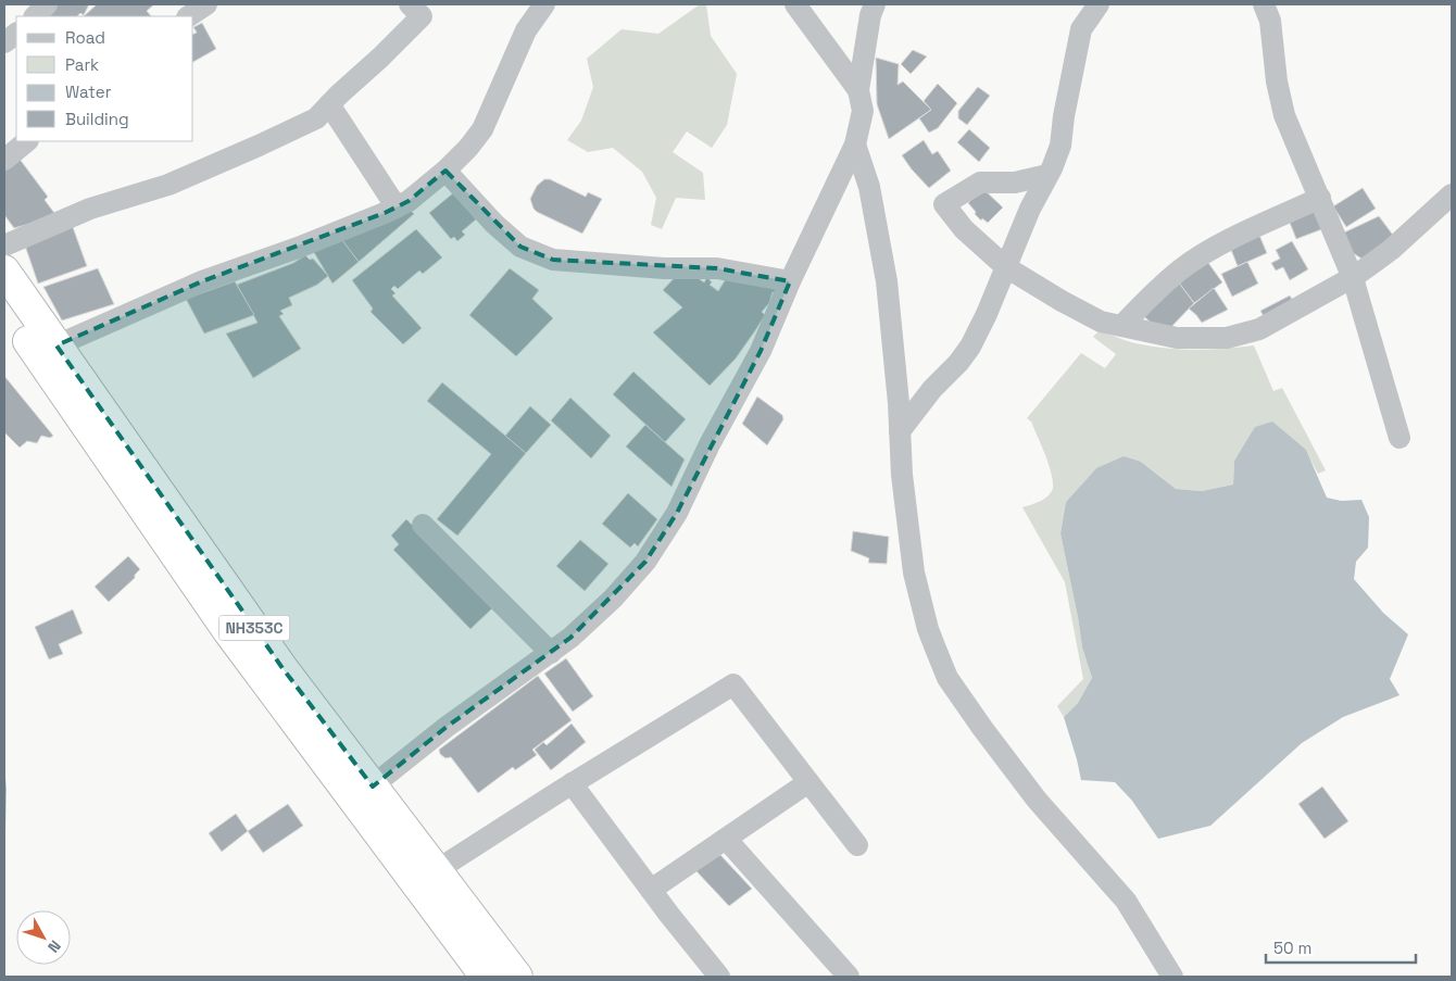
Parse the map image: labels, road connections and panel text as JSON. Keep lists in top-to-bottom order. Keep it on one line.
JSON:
{"streets":{"highway":["NH353C"]},"legend":["Road","Park","Water","Building"],"scale_bar":"50 m","north":"bottom right"}
